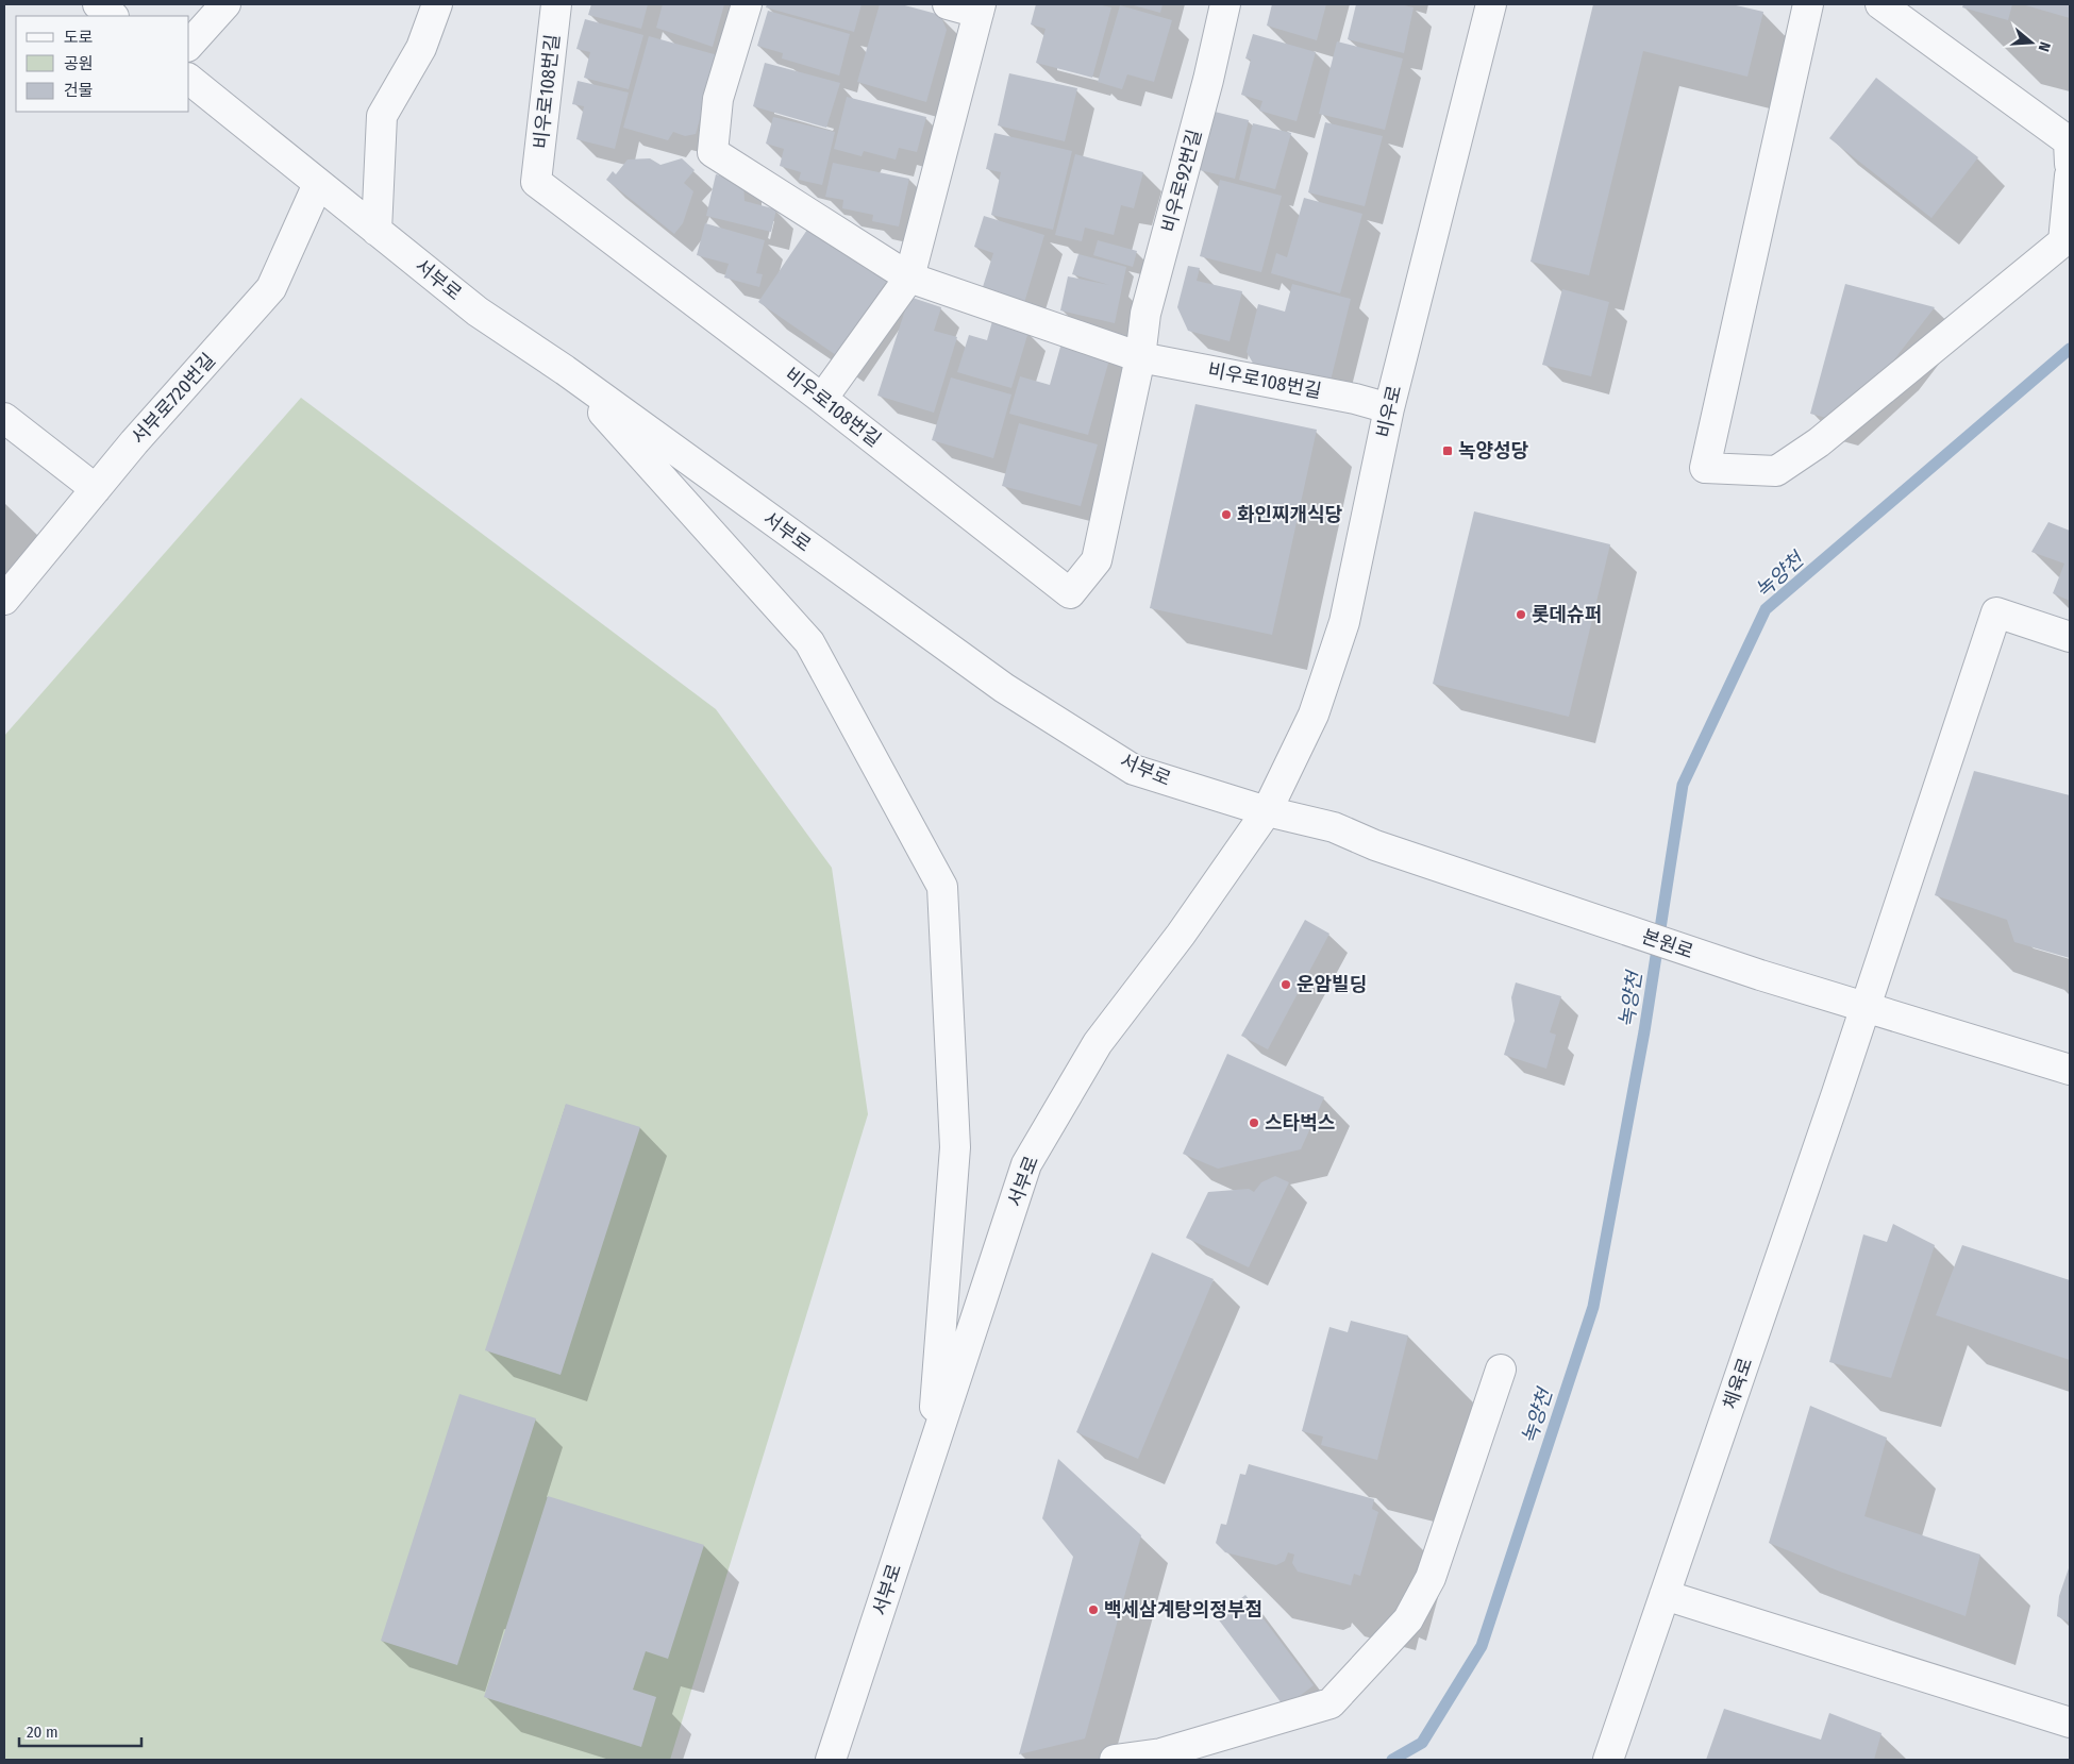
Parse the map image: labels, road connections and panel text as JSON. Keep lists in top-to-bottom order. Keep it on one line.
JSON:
{"streets":{"street":["비우로108번길","비우로92번길","서부로","서부로720번길","비우로","본원로","체육로"]},"crossings":[["비우로108번길","비우로92번길"],["비우로108번길","비우로"],["서부로","서부로720번길"],["서부로","비우로"],["서부로","본원로"],["비우로","본원로"],["본원로","체육로"]],"water":["녹양천"],"places":{"transit":["녹양성당"],"other":["화인찌개식당","롯데슈퍼","운암빌딩","스타벅스","백세삼계탕의정부점"]},"legend":["도로","공원","건물"],"scale_bar":"20 m","north":"right"}
